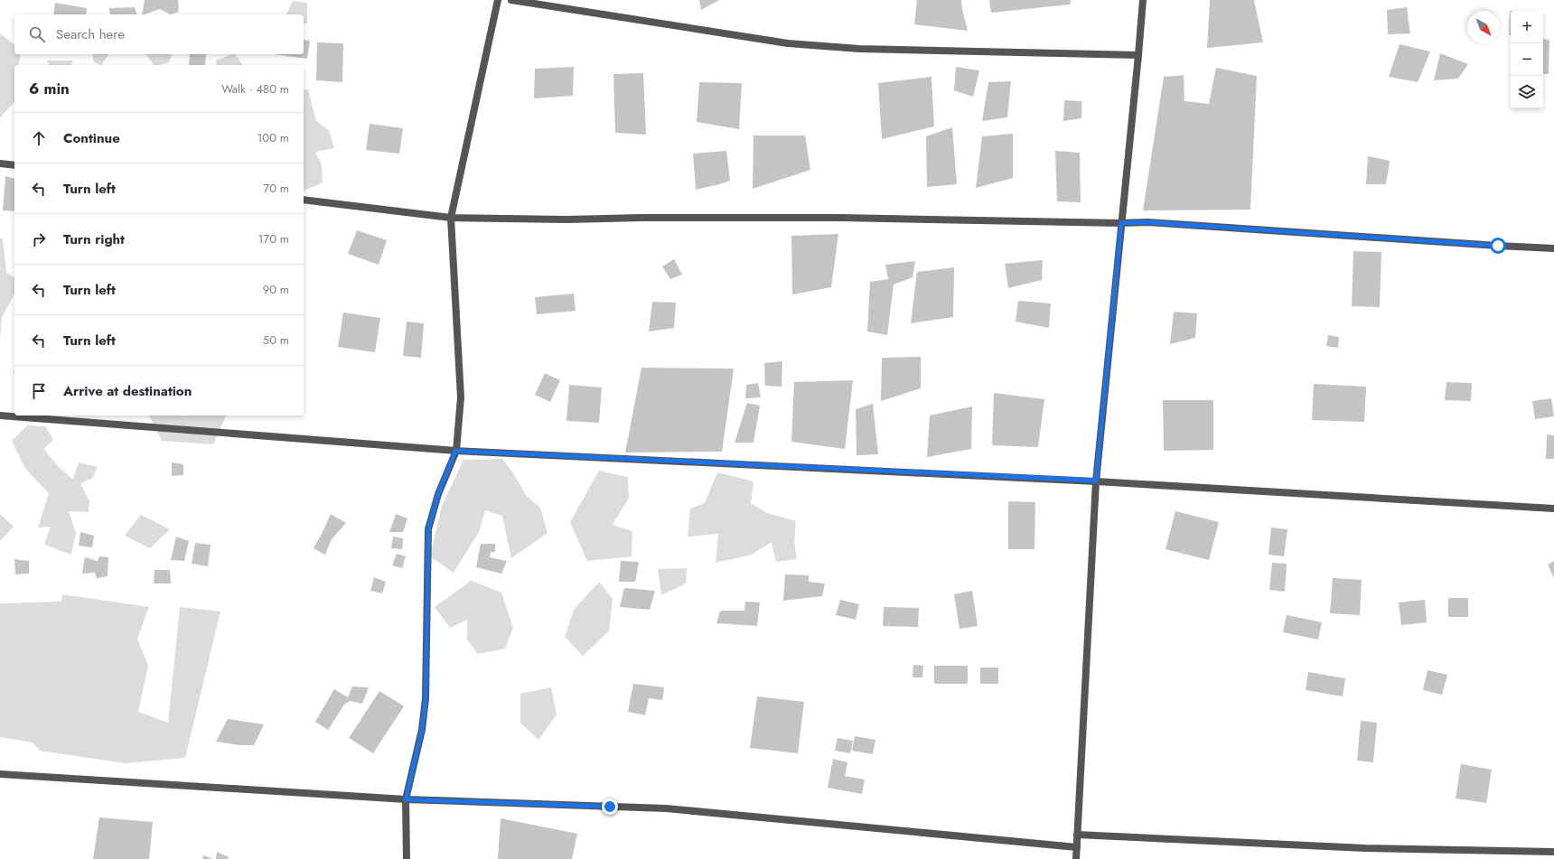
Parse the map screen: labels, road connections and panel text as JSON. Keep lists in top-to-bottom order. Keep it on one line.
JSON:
{"north":"bottom right","page":{"map_buttons":["+","−"],"search":"Search here","heading":["6 min","Walk · 480 m"],"list":[["Continue","100 m"],["Turn left","70 m"],["Turn right","170 m"],["Turn left","90 m"],["Turn left","50 m"],"Arrive at destination"]}}
